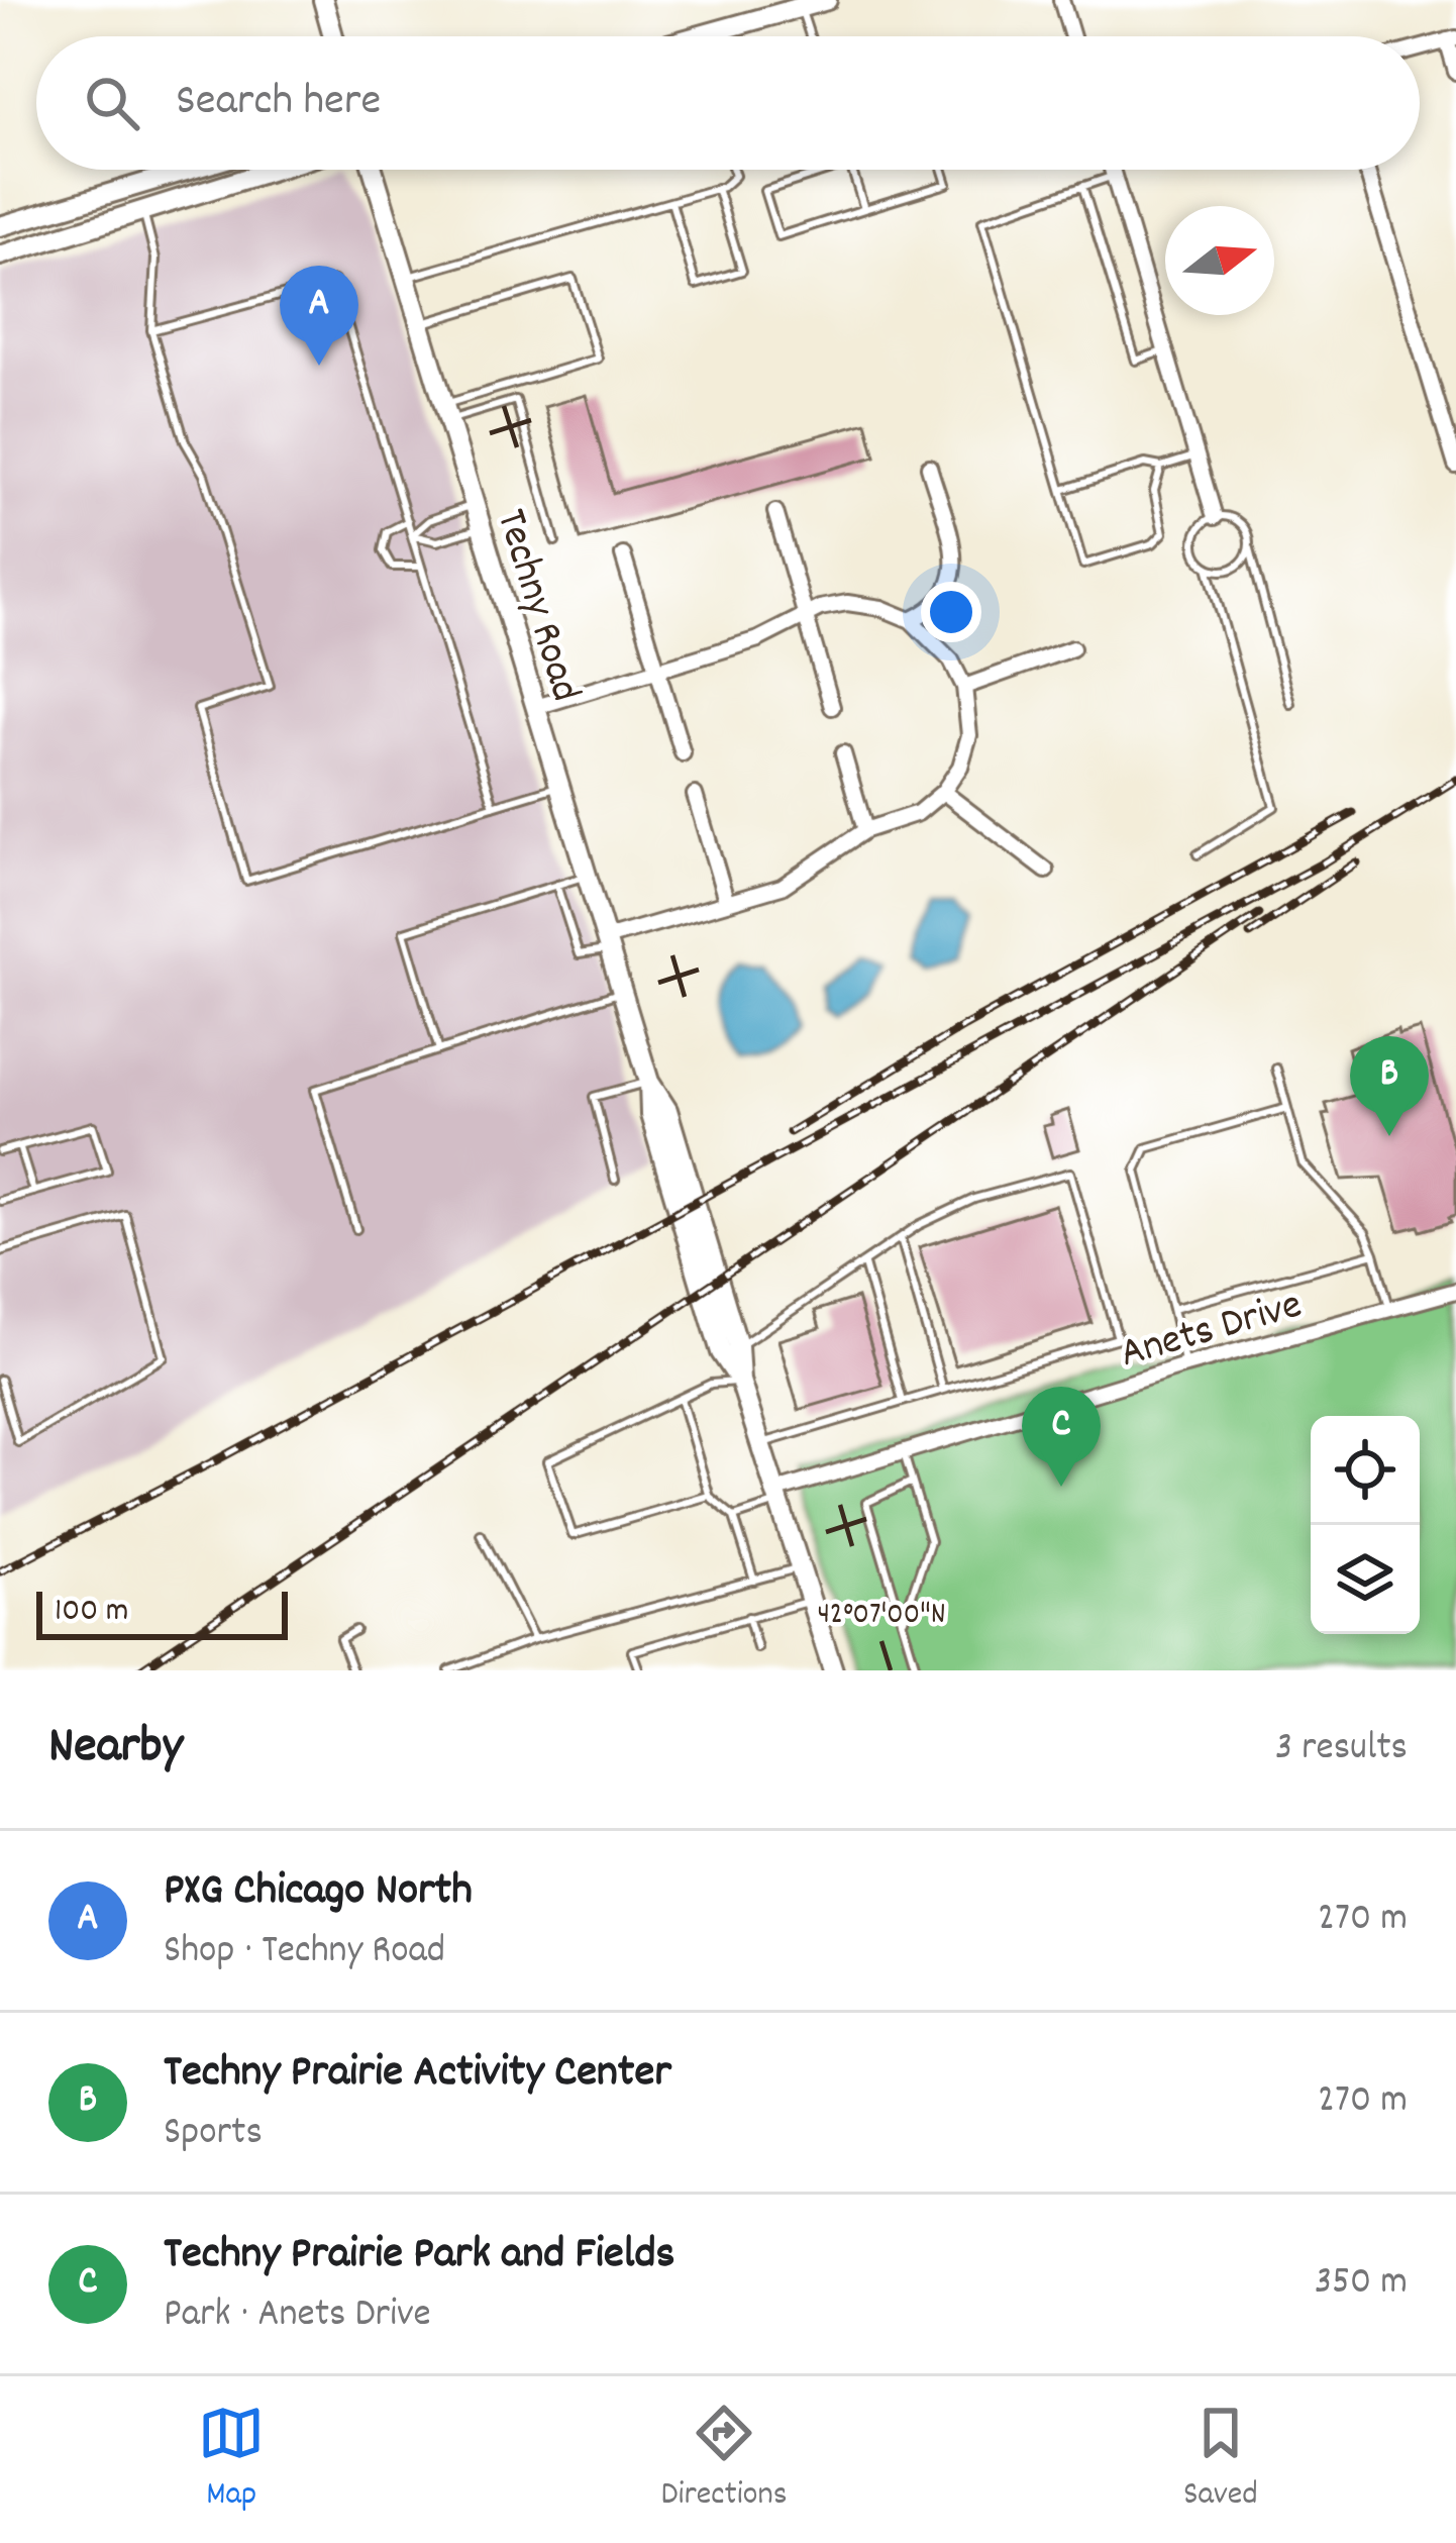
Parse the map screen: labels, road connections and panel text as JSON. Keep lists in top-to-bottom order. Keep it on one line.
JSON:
{"streets":{"main road":["Techny Road"],"street":["Anets Drive"]},"crossings":[["Techny Road","Anets Drive"]],"scale_bar":"100 m","north":"right","page":{"search":"Search here","pins":["A","B","C"],"scale":"100 m","heading":["Nearby","3 results"],"list":[{"mark":"A","name":"PXG Chicago North","note":"Shop · Techny Road","value":"270 m"},{"mark":"B","name":"Techny Prairie Activity Center","note":"Sports","value":"270 m"},{"mark":"C","name":"Techny Prairie Park and Fields","note":"Park · Anets Drive","value":"350 m"}],"nav":["Map","Directions","Saved"]},"coordinates":["42°07'00\"N"]}
